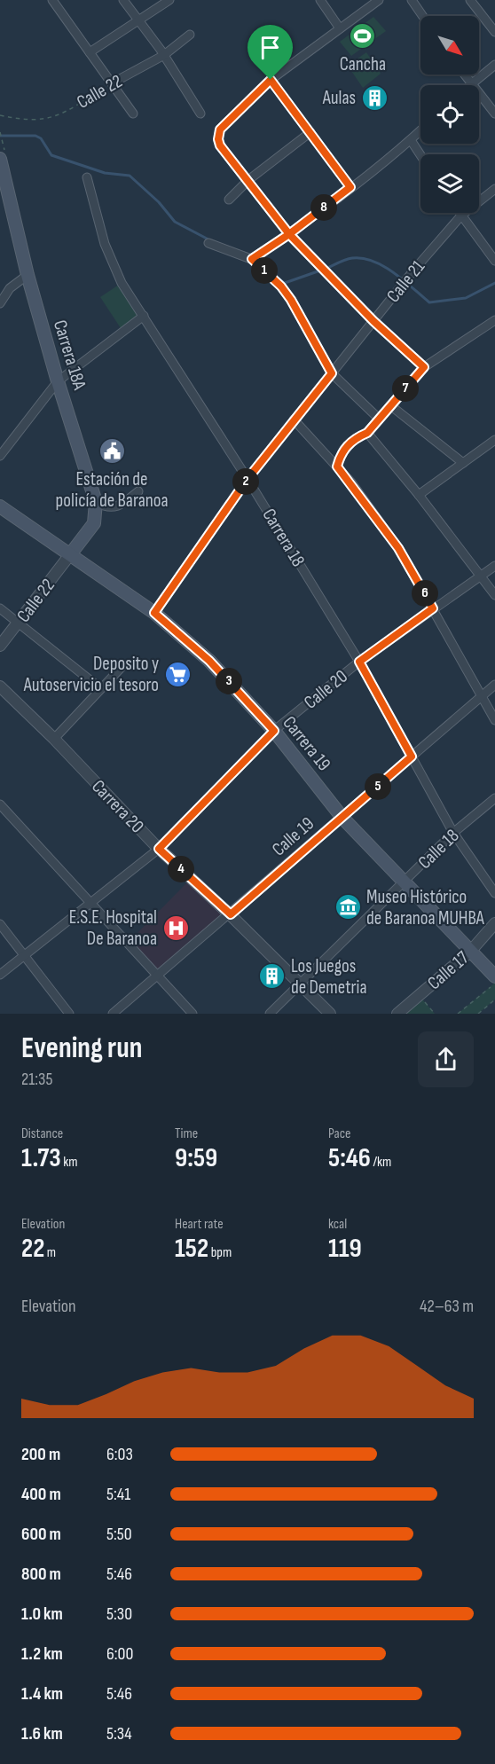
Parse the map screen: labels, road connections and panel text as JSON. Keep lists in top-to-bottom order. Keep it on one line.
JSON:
{"streets":{"main road":["Carrera 18A","Carrera 19"],"street":["Calle 22","Calle 21","Carrera 18","Calle 20","Carrera 20","Calle 19","Calle 18","Calle 17"]},"crossings":[["Calle 22","Carrera 18A"],["Calle 22","Carrera 19"],["Calle 21","Carrera 18"],["Calle 21","Carrera 19"],["Carrera 18A","Carrera 19"],["Carrera 18","Calle 20"],["Carrera 18","Calle 19"],["Carrera 18","Calle 18"],["Calle 20","Carrera 19"],["Calle 20","Carrera 20"],["Carrera 19","Calle 19"],["Carrera 19","Calle 18"],["Carrera 19","Calle 17"],["Carrera 20","Calle 19"],["Carrera 20","Calle 18"]],"places":{"sports":["Cancha"],"building":["Aulas","Los Juegos de Demetria"],"public building":["Estación de policía de Baranoa"],"supermarket":["Deposito y Autoservicio el tesoro"],"museum":["Museo Histórico de Baranoa MUHBA"],"hospital":["E.S.E. Hospital De Baranoa"]},"north":"bottom right","page":{"pins":["8","1","7","2","6","3","5","4"],"heading":["Evening run","21:35"],"stats":[["Distance","1.73 km"],["Time","9:59"],["Pace","5:46 /km"],["Elevation","22 m"],["Heart rate","152 bpm"],["kcal","119"]],"chart":["Elevation","42–63 m"],"list":[{"name":"200 m","note":"6:03"},{"name":"400 m","note":"5:41"},{"name":"600 m","note":"5:50"},{"name":"800 m","note":"5:46"},{"name":"1.0 km","note":"5:30"},{"name":"1.2 km","note":"6:00"},{"name":"1.4 km","note":"5:46"},{"name":"1.6 km","note":"5:34"}]}}
